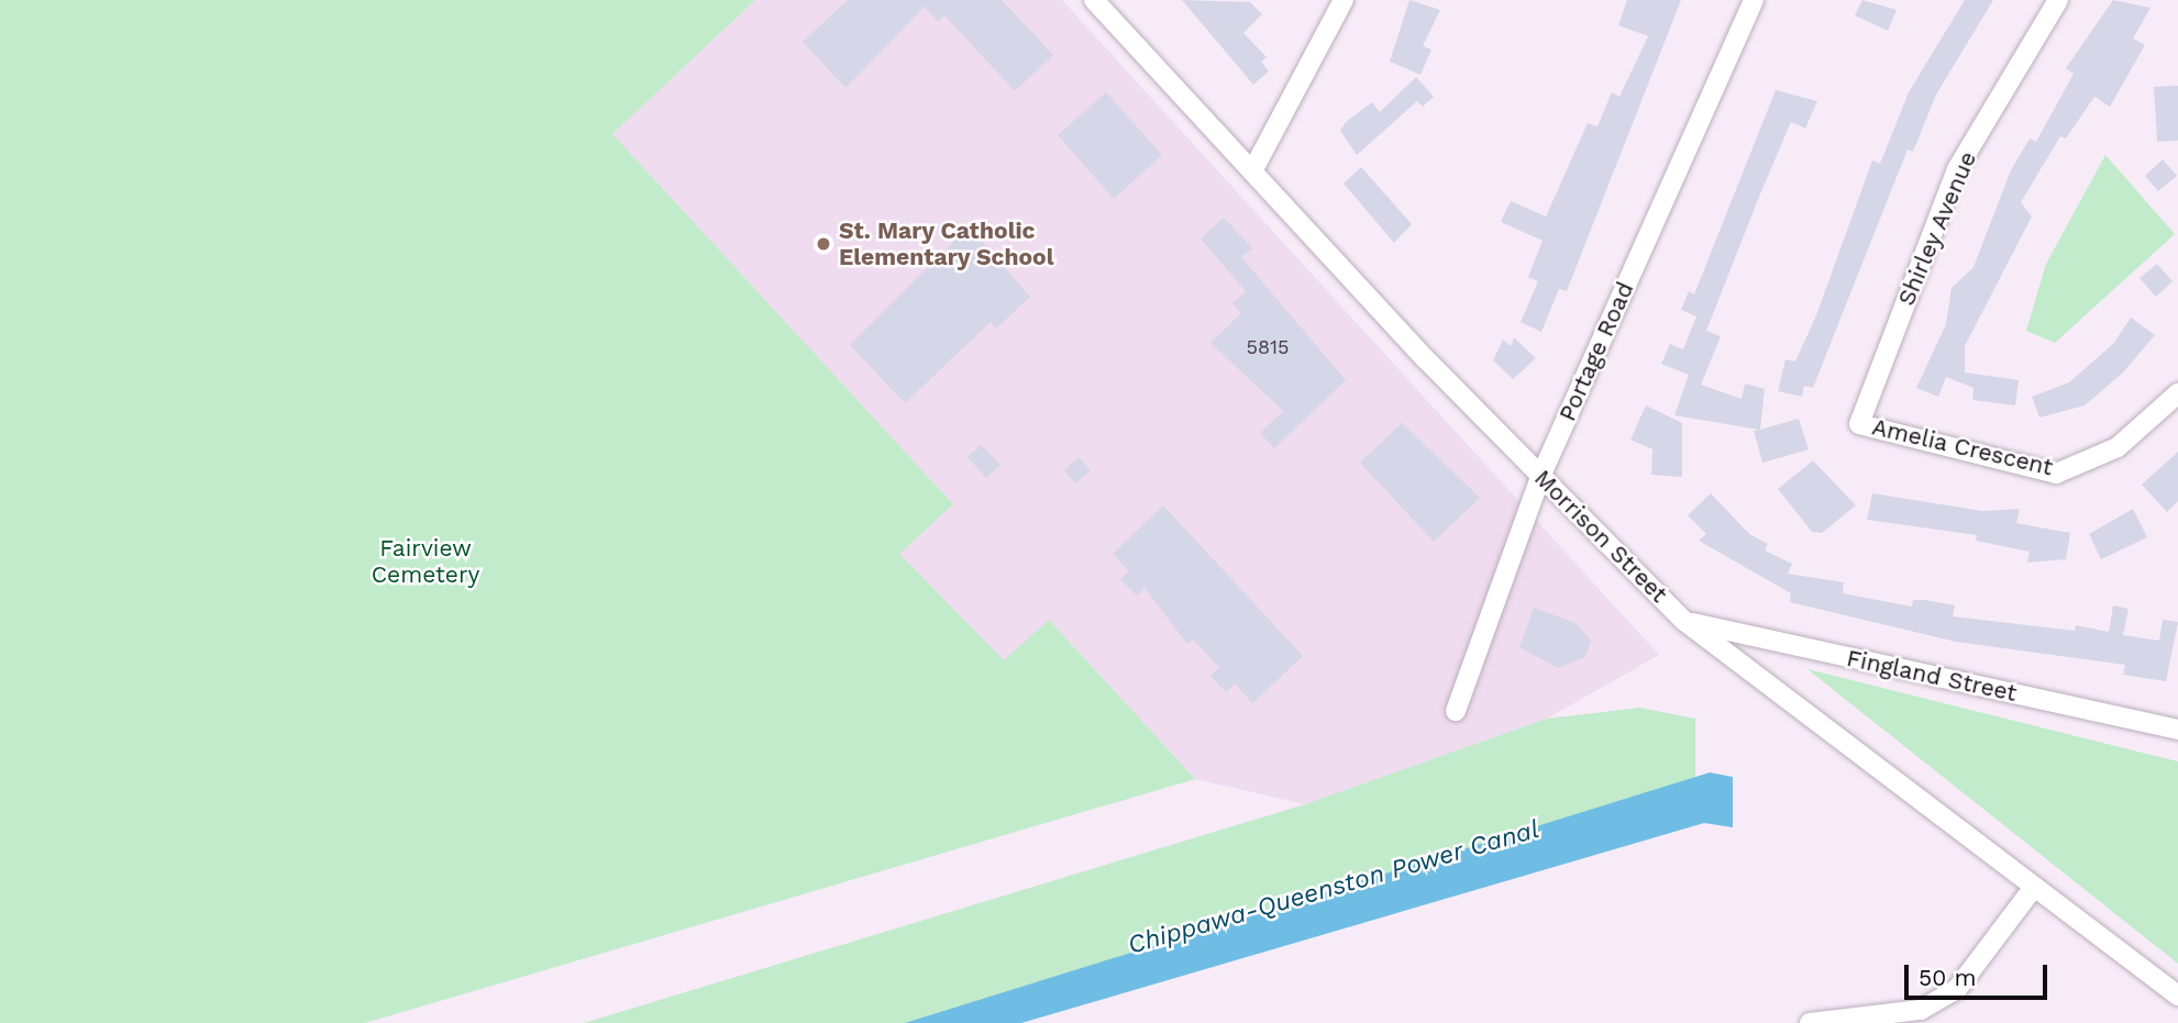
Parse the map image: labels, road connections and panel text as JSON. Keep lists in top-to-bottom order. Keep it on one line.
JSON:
{"streets":{"street":["Shirley Avenue","Portage Road","Amelia Crescent","Morrison Street","Fingland Street"]},"crossings":[["Shirley Avenue","Amelia Crescent"],["Portage Road","Morrison Street"],["Morrison Street","Fingland Street"]],"water":["Chippawa-Queenston Power Canal"],"parks":["Fairview Cemetery"],"places":["St. Mary Catholic Elementary School"],"house_numbers":["5815"],"scale_bar":"50 m"}
